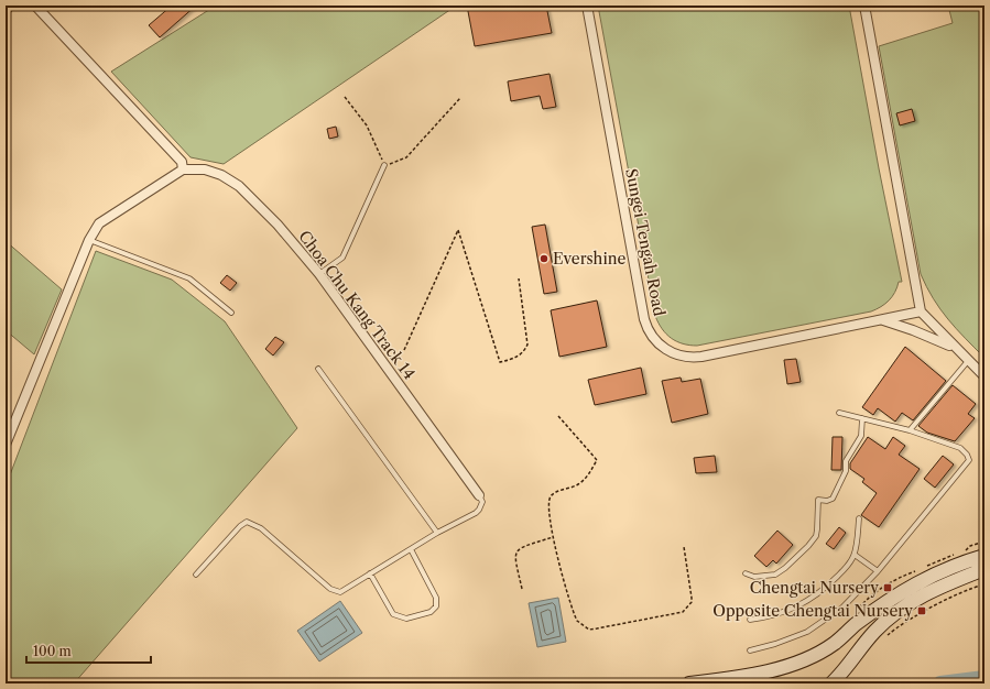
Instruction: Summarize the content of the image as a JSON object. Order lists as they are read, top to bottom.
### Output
{
  "streets": {
    "street": ["Sungei Tengah Road", "Choa Chu Kang Track 14"]
  },
  "places": {
    "other": ["Evershine"],
    "transit": ["Chengtai Nursery", "Opposite Chengtai Nursery"]
  },
  "scale_bar": "100 m"
}
